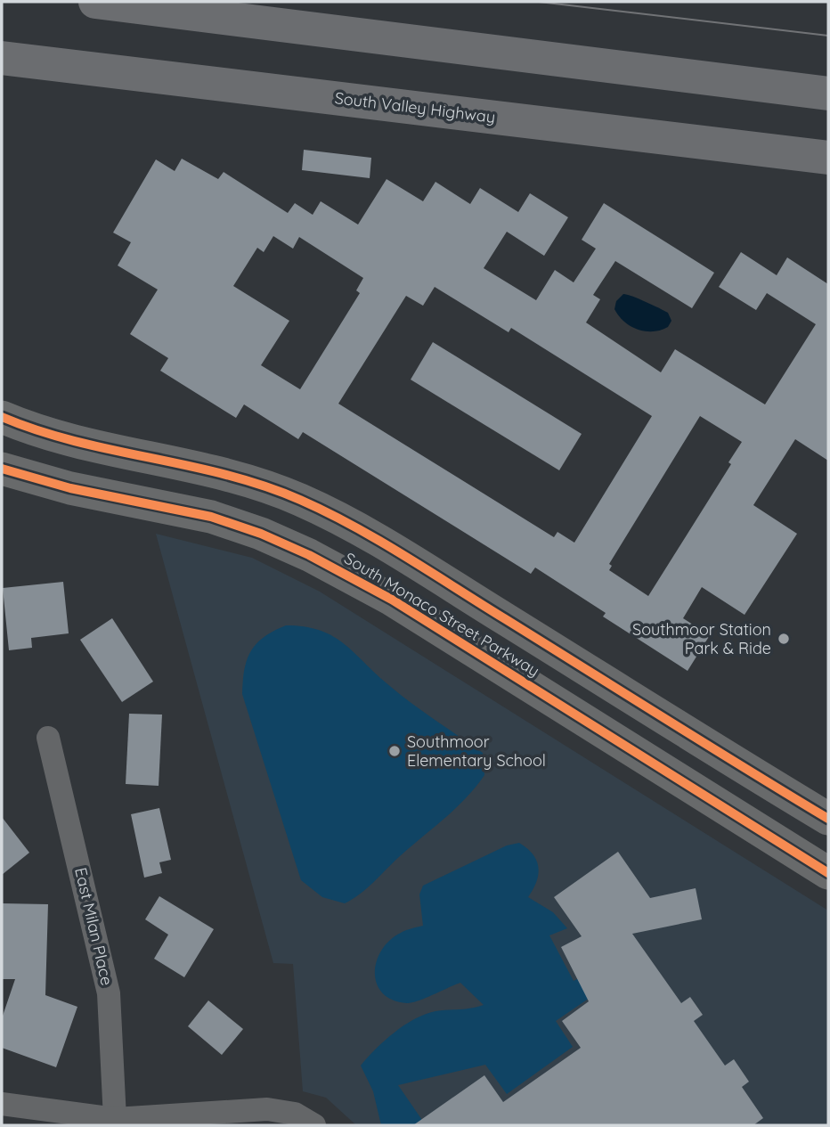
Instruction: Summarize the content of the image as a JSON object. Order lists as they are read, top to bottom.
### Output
{
  "streets": {
    "highway": ["South Valley Highway"],
    "main road": ["South Monaco Street Parkway"],
    "street": ["East Milan Place"]
  },
  "places": ["Southmoor Station Park & Ride", "Southmoor Elementary School"]
}
